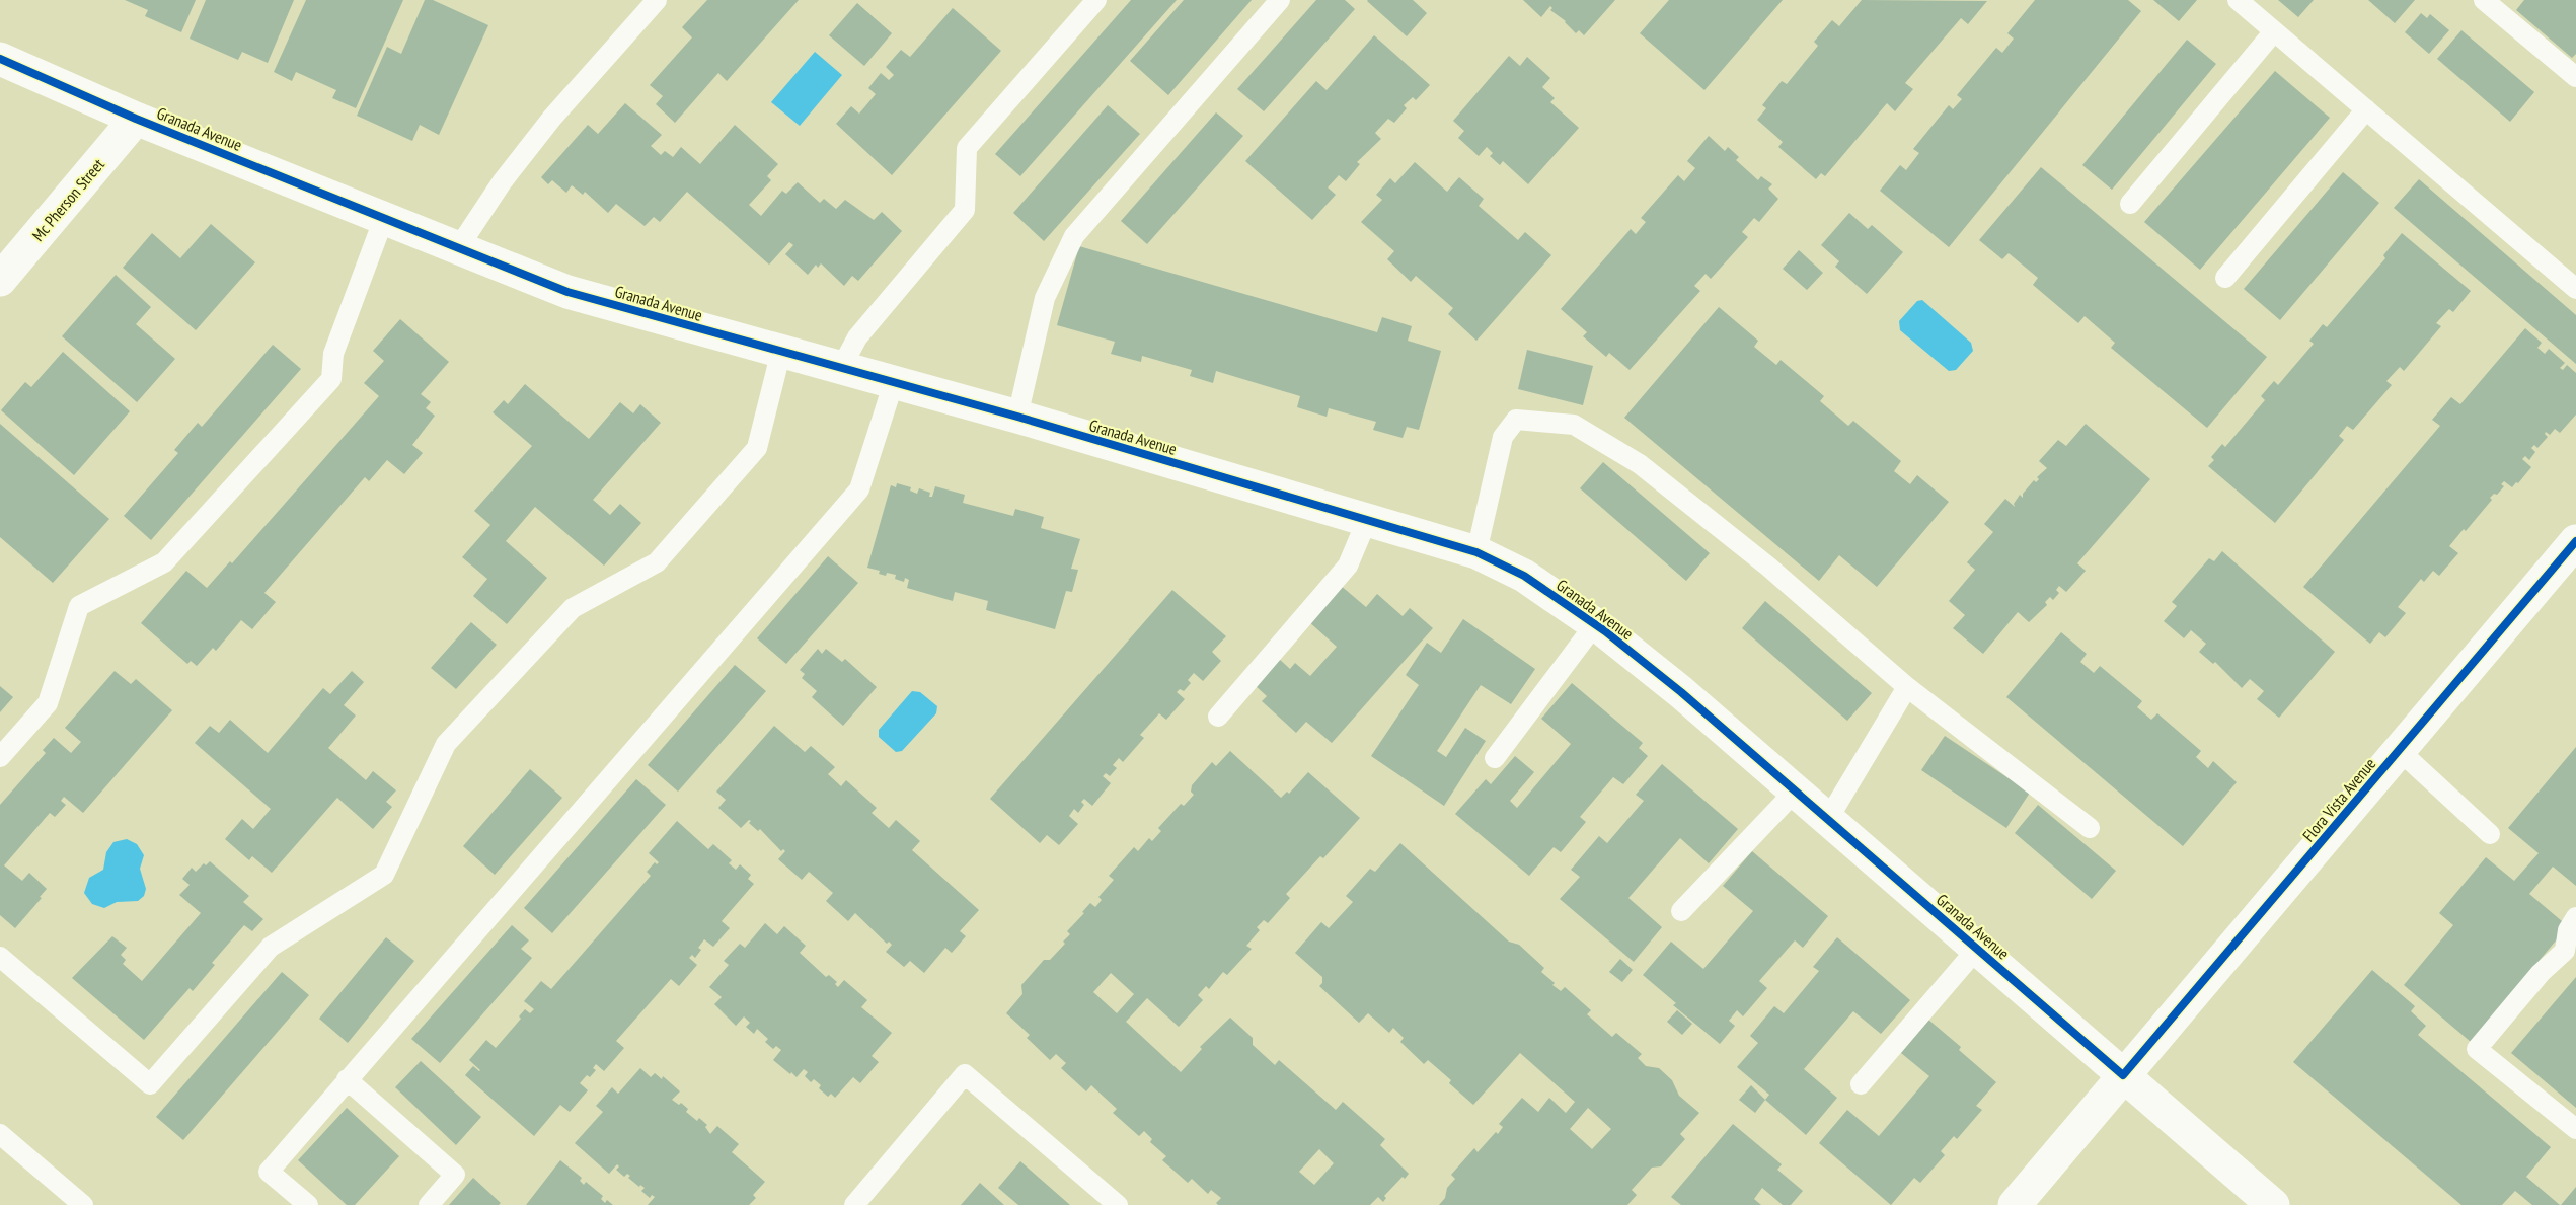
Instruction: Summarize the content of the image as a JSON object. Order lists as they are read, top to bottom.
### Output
{
  "streets": {
    "street": ["Granada Avenue", "Mc Pherson Street", "Flora Vista Avenue"]
  },
  "crossings": [
    ["Granada Avenue", "Mc Pherson Street"],
    ["Granada Avenue", "Flora Vista Avenue"]
  ]
}
